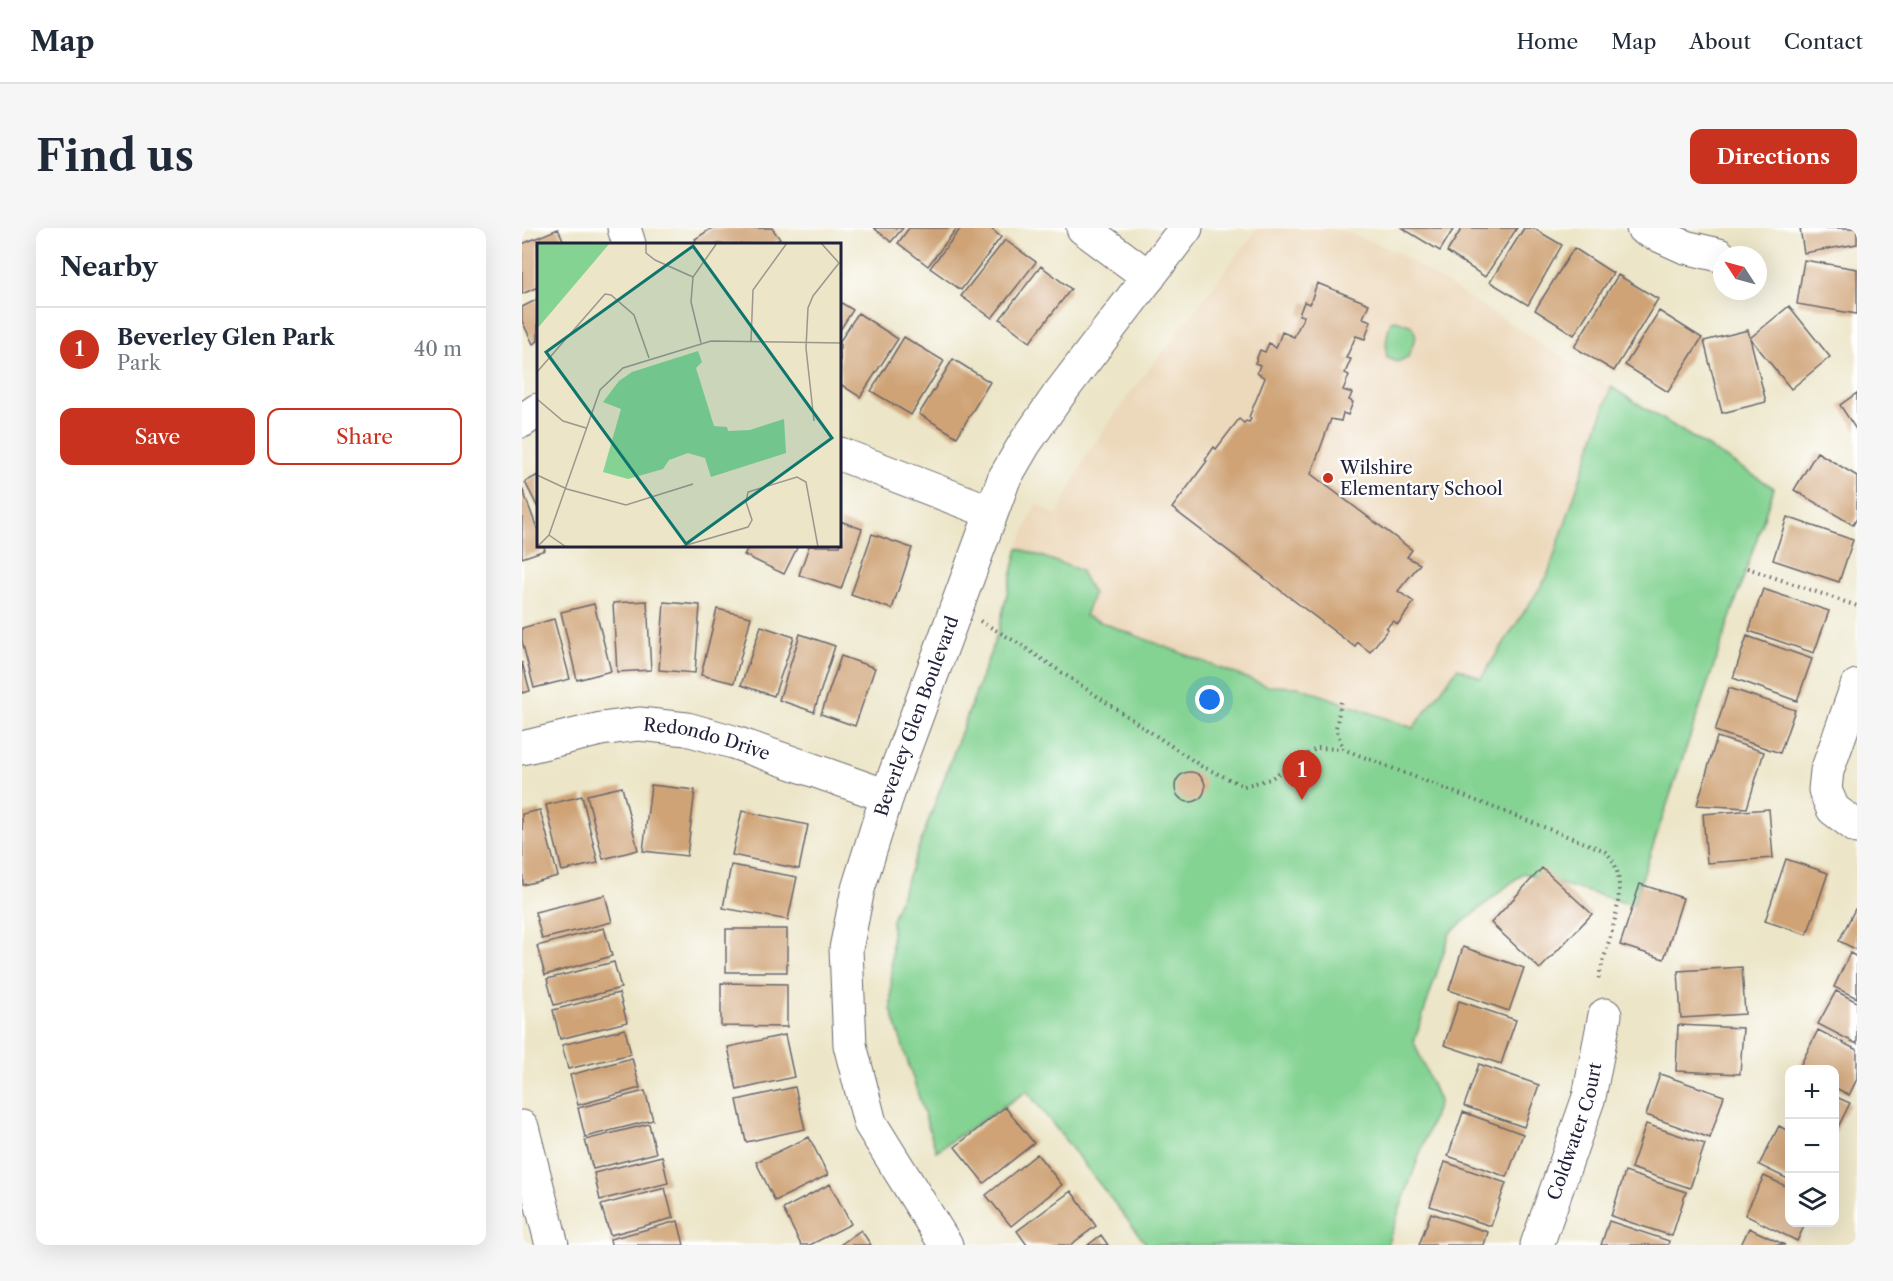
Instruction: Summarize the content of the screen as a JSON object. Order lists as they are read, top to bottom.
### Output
{
  "streets": {
    "street": ["Beverley Glen Boulevard", "Redondo Drive", "Coldwater Court"]
  },
  "crossings": [
    ["Beverley Glen Boulevard", "Redondo Drive"]
  ],
  "places": ["Wilshire Elementary School"],
  "north": "top left",
  "page": {
    "header": "Map",
    "nav": [
      "Home",
      "Map",
      "About",
      "Contact"
    ],
    "buttons": [
      "Directions",
      ["Save", "Share"]
    ],
    "title": "Find us",
    "heading": "Nearby",
    "list": [
      {
        "mark": "1",
        "name": "Beverley Glen Park",
        "note": "Park",
        "value": "40 m"
      }
    ],
    "pins": "1",
    "map_buttons": ["+", "−"]
  }
}
